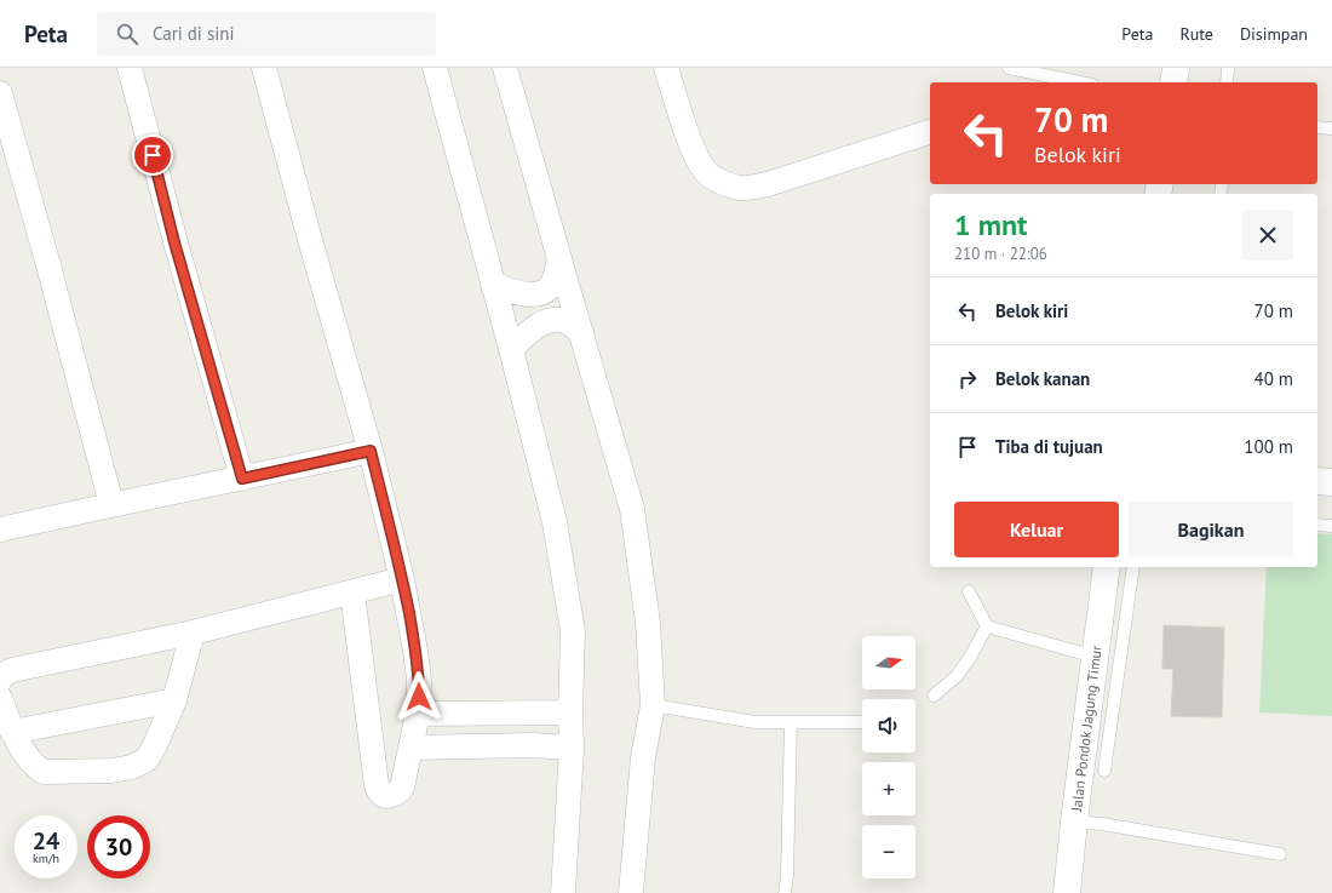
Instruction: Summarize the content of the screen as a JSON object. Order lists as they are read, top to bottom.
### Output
{
  "streets": {
    "street": ["Jalan Pondok Jagung Timur"]
  },
  "north": "right",
  "page": {
    "header": "Peta",
    "search": "Cari di sini",
    "nav": ["Peta", "Rute", "Disimpan"],
    "turn": ["70 m", "Belok kiri"],
    "heading": ["1 mnt", "210 m · 22:06"],
    "list": [
      {
        "name": "Belok kiri",
        "value": "70 m"
      },
      {
        "name": "Belok kanan",
        "value": "40 m"
      },
      {
        "name": "Tiba di tujuan",
        "value": "100 m"
      }
    ],
    "buttons": ["Keluar", "Bagikan"],
    "map_buttons": ["+", "−"],
    "speed": "24 km/h",
    "limit": "30"
  }
}
